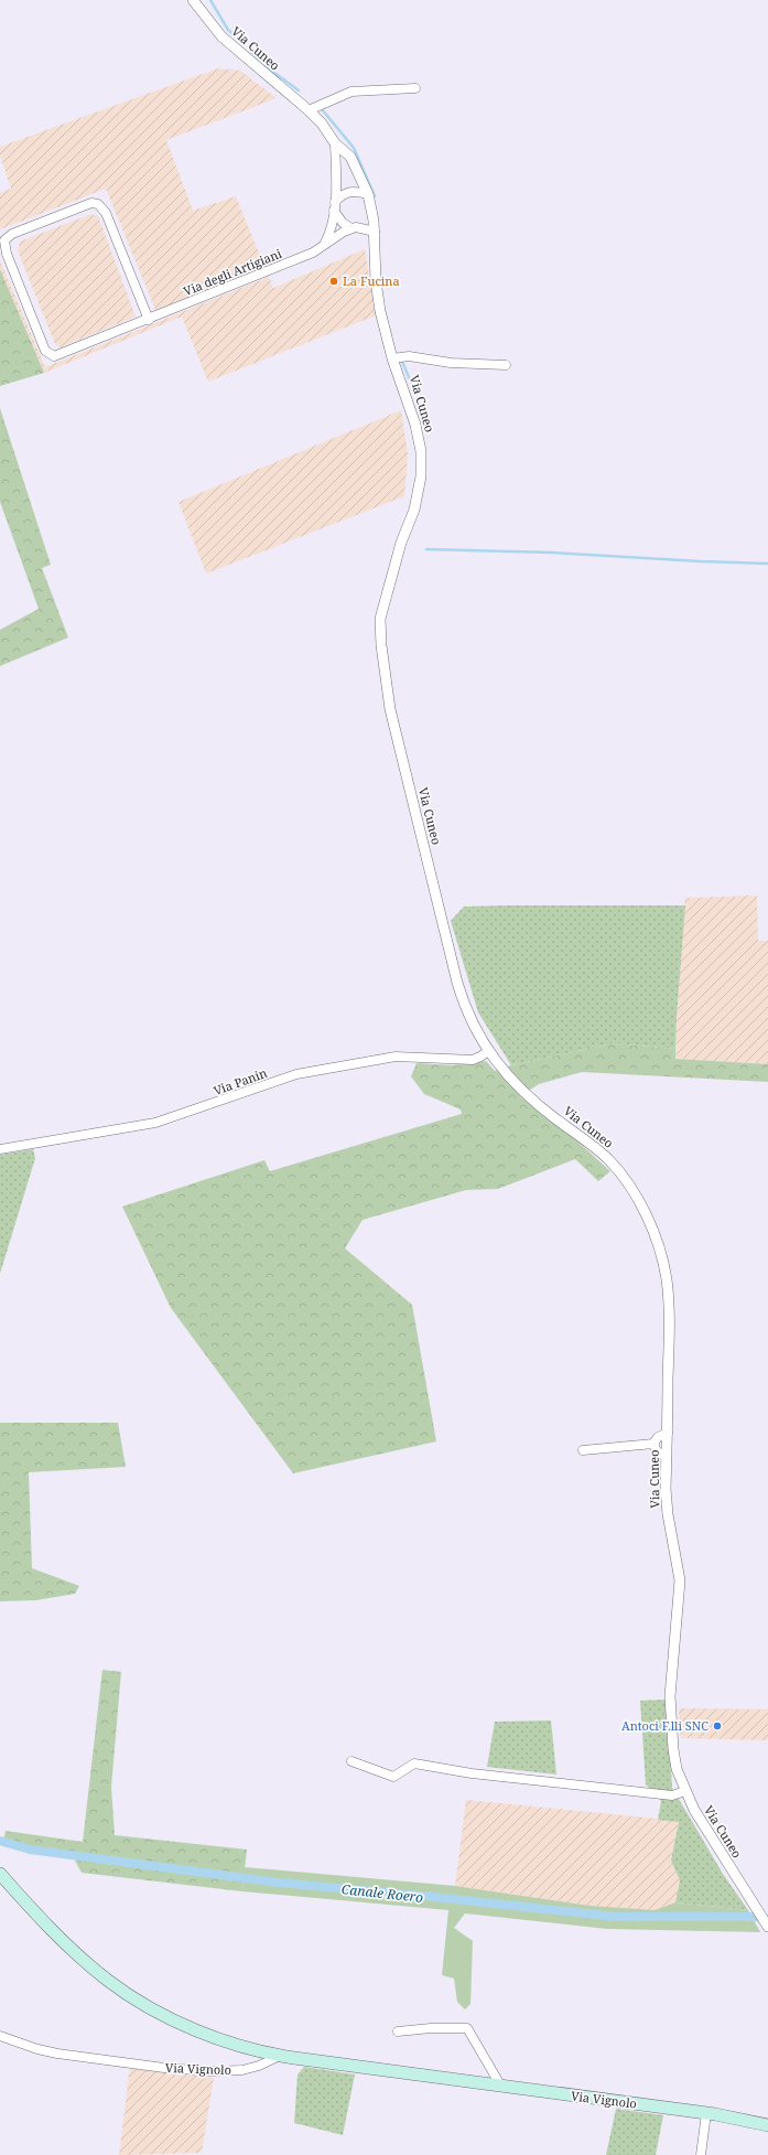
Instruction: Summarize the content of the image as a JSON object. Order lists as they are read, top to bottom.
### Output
{
  "streets": {
    "main road": ["Via Vignolo"],
    "street": ["Via Cuneo", "Via degli Artigiani", "Via Panin"]
  },
  "crossings": [
    ["Via Cuneo", "Via Panin"]
  ],
  "water": ["Canale Roero"],
  "places": ["La Fucina", "Antoci F.lli SNC"]
}
